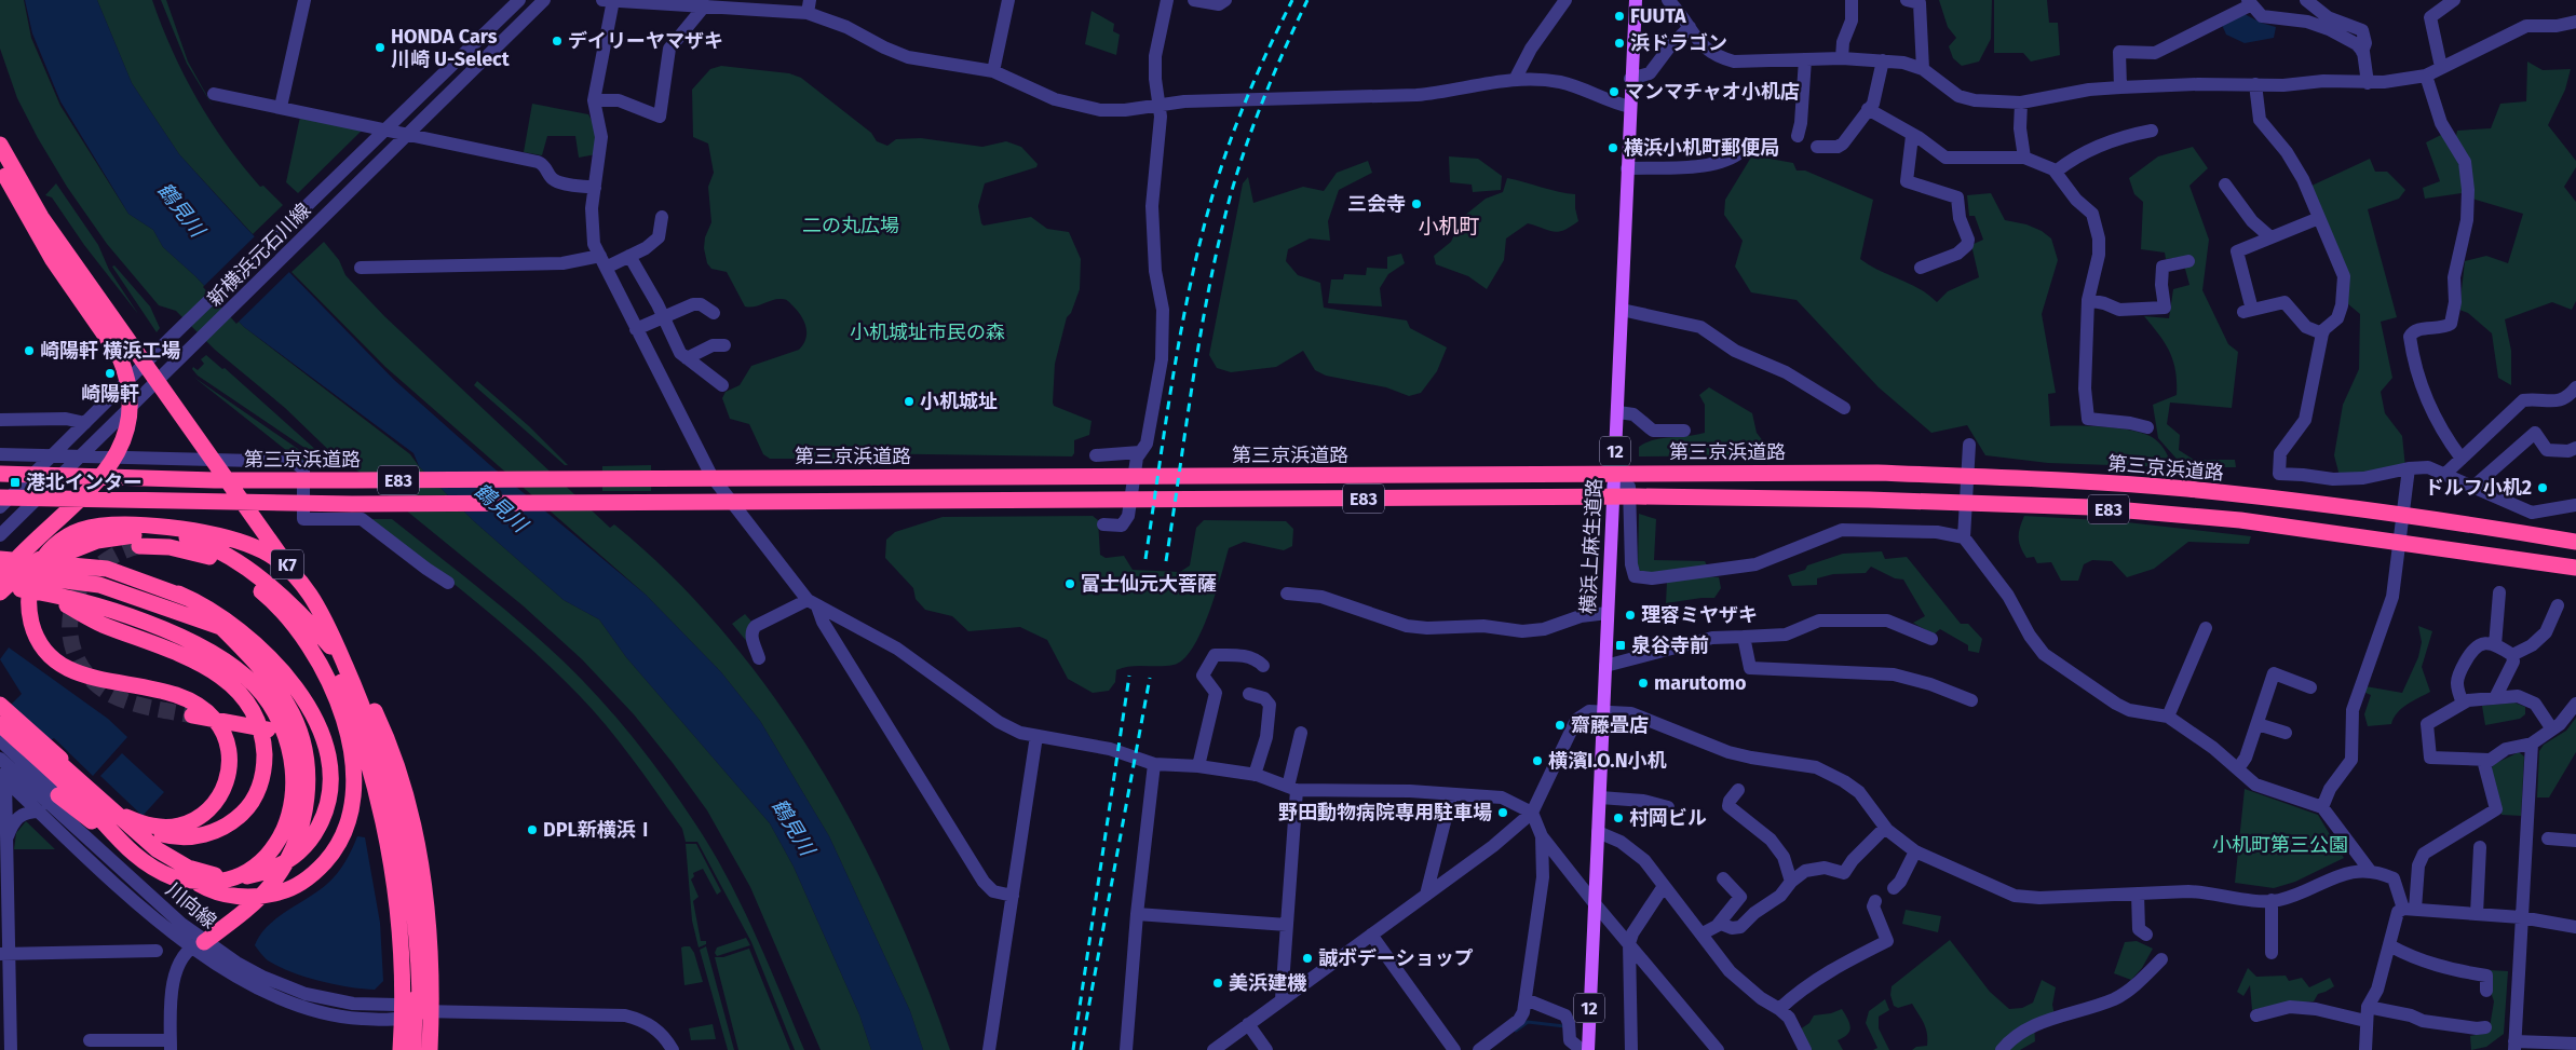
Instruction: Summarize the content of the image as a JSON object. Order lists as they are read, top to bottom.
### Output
{
  "streets": {
    "highway": ["第三京浜道路", "E83", "K7"],
    "main road": ["12", "横浜上麻生道路"],
    "street": ["新横浜元石川線", "川向線"]
  },
  "districts": ["小机町"],
  "water": ["鶴見川"],
  "parks": ["二の丸広場", "小机城址市民の森", "小机町第三公園"],
  "places": {
    "other": [
      "FUUTA",
      "デイリーヤマザキ",
      "浜ドラゴン",
      "HONDA Cars 川崎 U-Select",
      "マンマチャオ小机店",
      "横浜小机町郵便局",
      "三会寺",
      "崎陽軒 横浜工場",
      "崎陽軒",
      "小机城址",
      "ドルフ小机2",
      "富士仙元大菩薩",
      "理容ミヤザキ",
      "marutomo",
      "齋藤畳店",
      "横濱I.O.N小机",
      "野田動物病院専用駐車場",
      "村岡ビル",
      "DPL新横浜Ⅰ",
      "誠ボデーショップ",
      "美浜建機"
    ],
    "transit": ["港北インター", "泉谷寺前"]
  }
}
